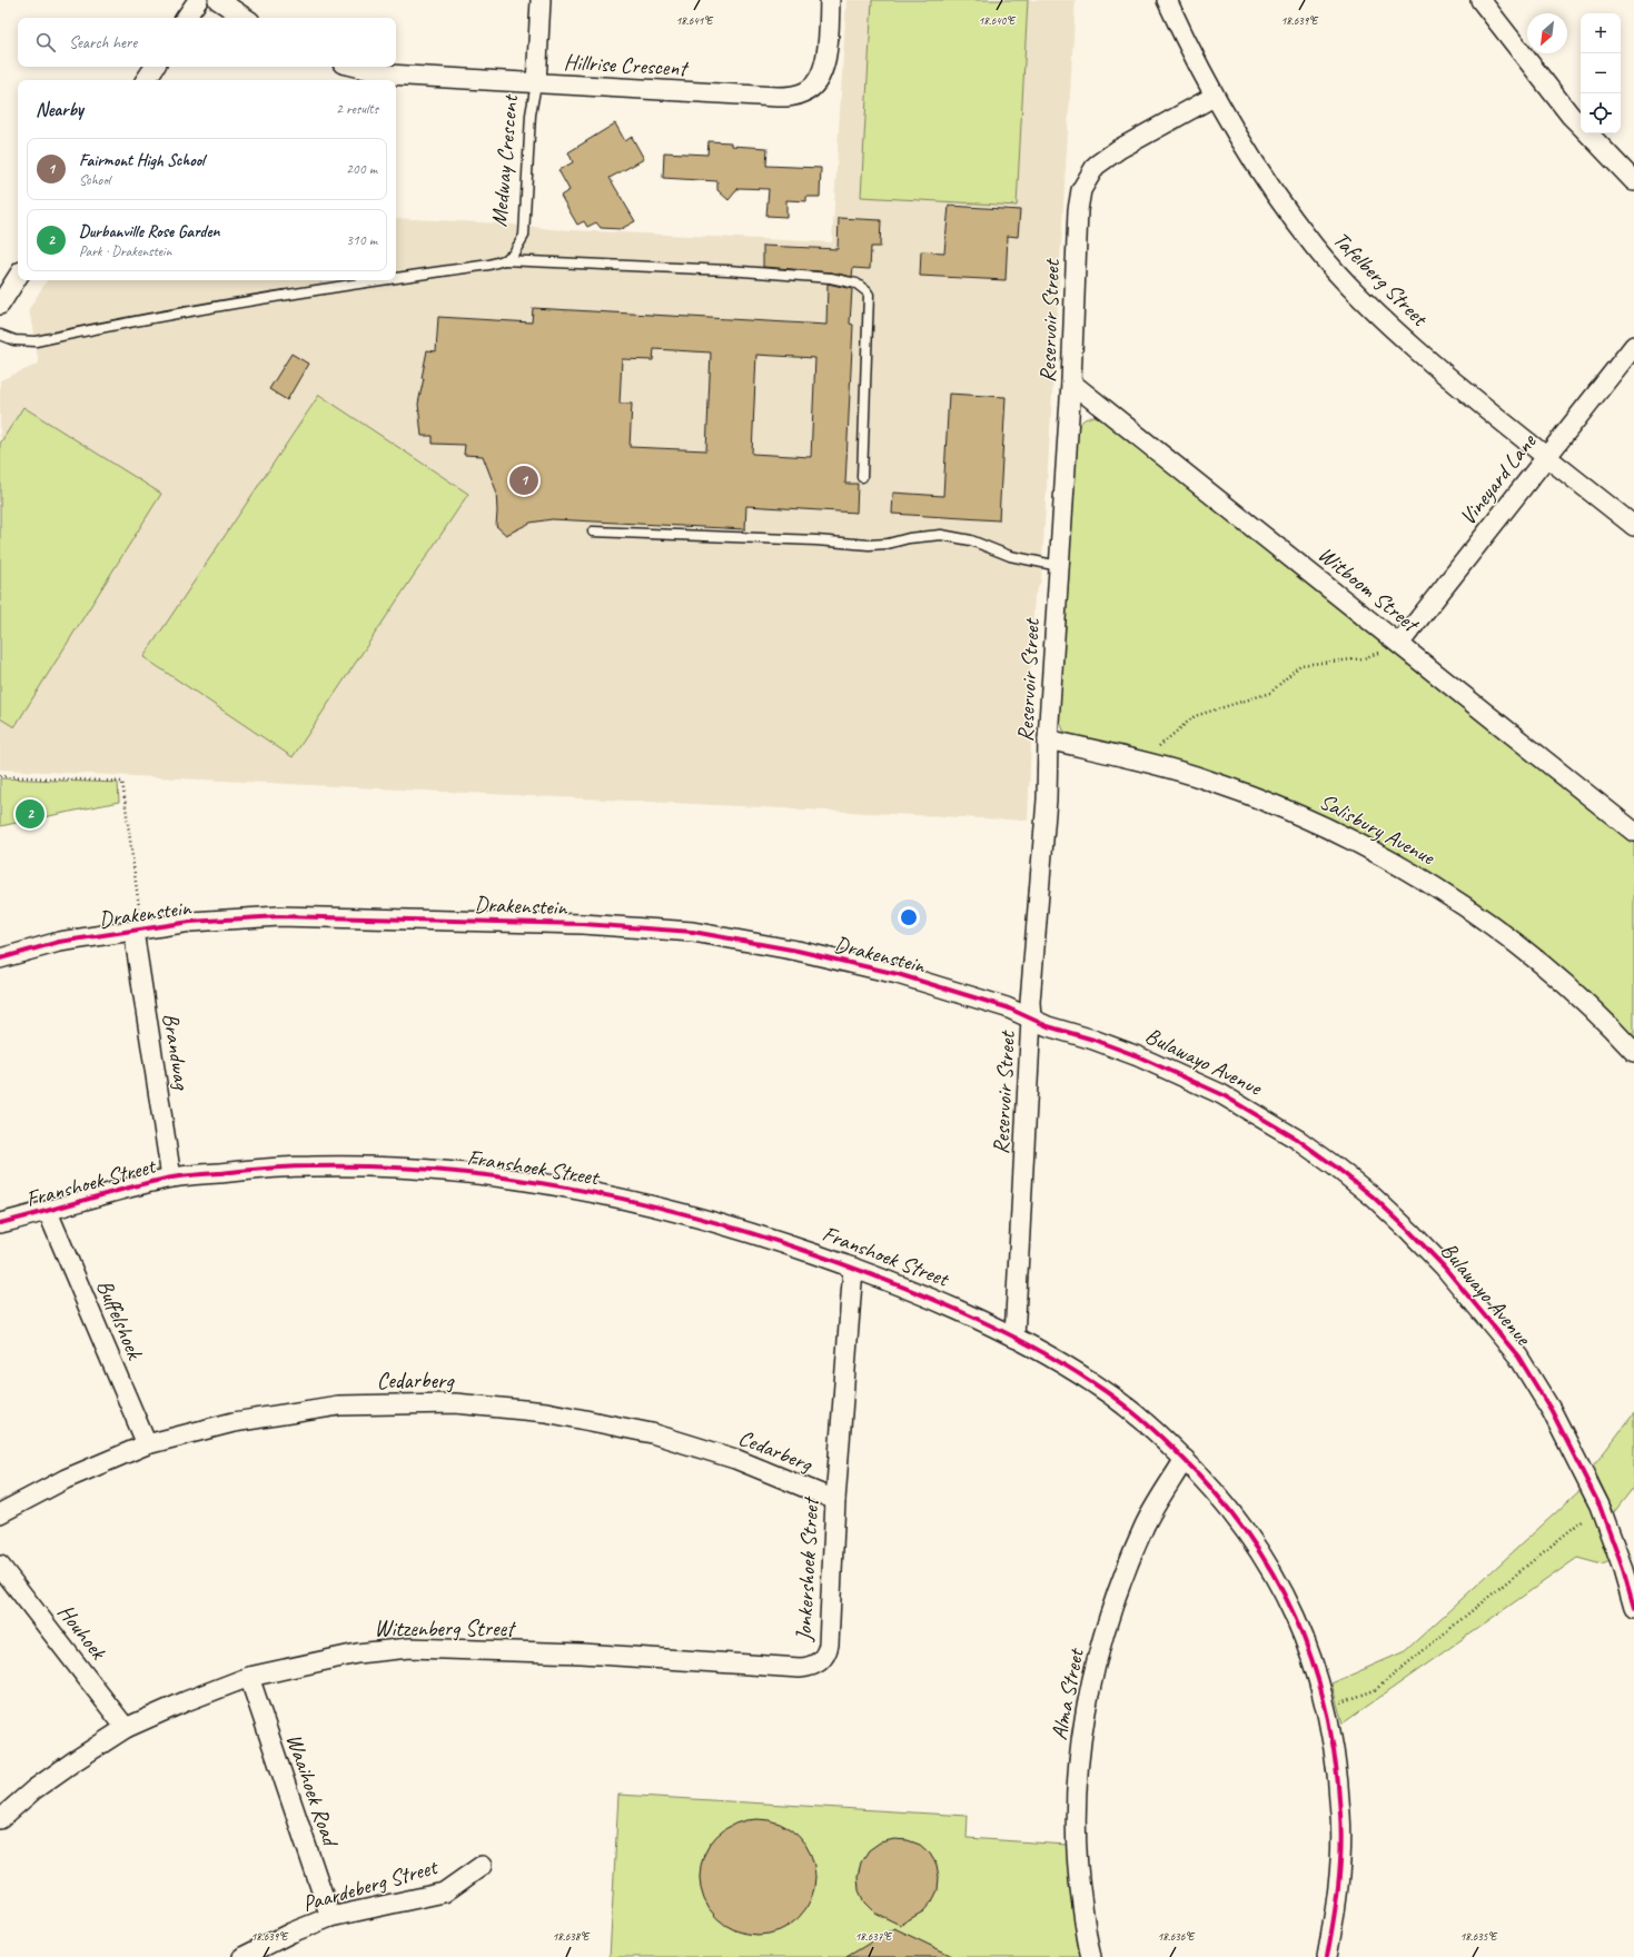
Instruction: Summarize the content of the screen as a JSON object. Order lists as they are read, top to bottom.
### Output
{
  "streets": {
    "street": [
      "Hillrise Crescent",
      "Medway Crescent",
      "Tafelberg Street",
      "Reservoir Street",
      "Vineyard Lane",
      "Witboom Street",
      "Salisbury Avenue",
      "Drakenstein",
      "Brandwag",
      "Bulawayo Avenue",
      "Franshoek Street",
      "Buffelshoek",
      "Cedarberg",
      "Jonkershoek Street",
      "Witzenberg Street",
      "Houhoek",
      "Alma Street",
      "Waaihoek Road",
      "Paardeberg Street"
    ]
  },
  "crossings": [
    ["Hillrise Crescent", "Medway Crescent"],
    ["Tafelberg Street", "Reservoir Street"],
    ["Tafelberg Street", "Vineyard Lane"],
    ["Reservoir Street", "Witboom Street"],
    ["Reservoir Street", "Salisbury Avenue"],
    ["Reservoir Street", "Drakenstein"],
    ["Reservoir Street", "Bulawayo Avenue"],
    ["Reservoir Street", "Franshoek Street"],
    ["Vineyard Lane", "Witboom Street"],
    ["Drakenstein", "Brandwag"],
    ["Drakenstein", "Bulawayo Avenue"],
    ["Brandwag", "Franshoek Street"],
    ["Franshoek Street", "Buffelshoek"],
    ["Franshoek Street", "Jonkershoek Street"],
    ["Franshoek Street", "Alma Street"],
    ["Buffelshoek", "Cedarberg"],
    ["Cedarberg", "Jonkershoek Street"],
    ["Jonkershoek Street", "Witzenberg Street"],
    ["Witzenberg Street", "Houhoek"],
    ["Witzenberg Street", "Waaihoek Road"],
    ["Waaihoek Road", "Paardeberg Street"]
  ],
  "north": "bottom left",
  "page": {
    "map_buttons": ["+", "−"],
    "search": "Search here",
    "heading": ["Nearby", "2 results"],
    "list": [
      {
        "mark": "1",
        "name": "Fairmont High School",
        "note": "School",
        "value": "200 m"
      },
      {
        "mark": "2",
        "name": "Durbanville Rose Garden",
        "note": "Park · Drakenstein",
        "value": "310 m"
      }
    ],
    "pins": ["1", "2"]
  },
  "coordinates": [
    "18.641°E",
    "18.640°E",
    "18.639°E",
    "18.638°E",
    "18.637°E",
    "18.636°E",
    "18.635°E"
  ]
}
